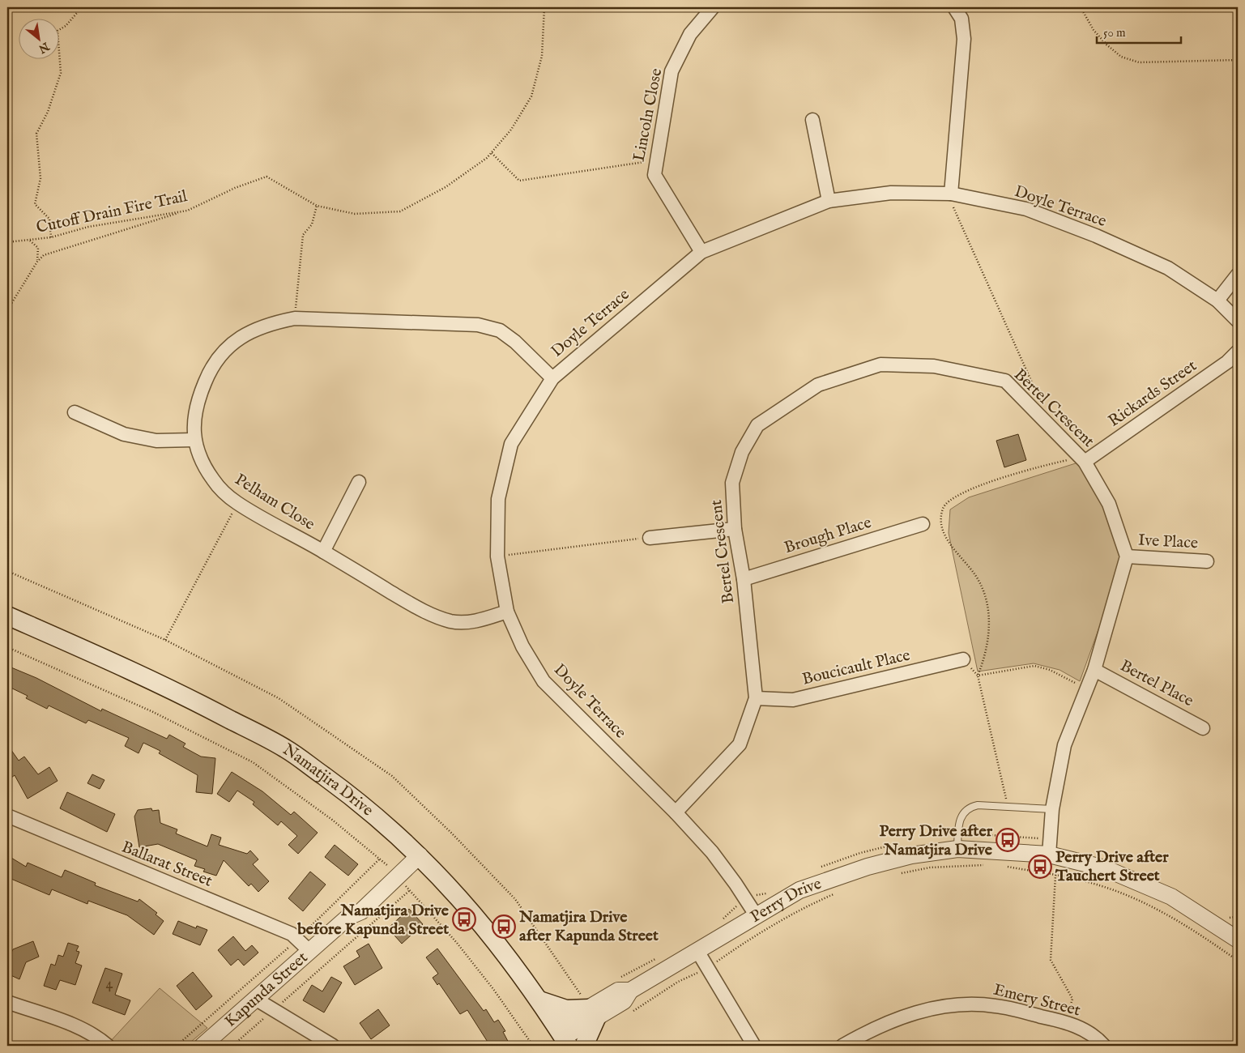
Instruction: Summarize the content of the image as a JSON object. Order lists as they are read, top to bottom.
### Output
{
  "streets": {
    "main road": ["Namatjira Drive"],
    "street": [
      "Lincoln Close",
      "Doyle Terrace",
      "Rickards Street",
      "Bertel Crescent",
      "Pelham Close",
      "Brough Place",
      "Ive Place",
      "Boucicault Place",
      "Bertel Place",
      "Ballarat Street",
      "Perry Drive",
      "Kapunda Street",
      "Emery Street"
    ],
    "path": ["Cutoff Drain Fire Trail"]
  },
  "crossings": [
    ["Lincoln Close", "Doyle Terrace"],
    ["Doyle Terrace", "Bertel Crescent"],
    ["Doyle Terrace", "Pelham Close"],
    ["Doyle Terrace", "Perry Drive"],
    ["Rickards Street", "Bertel Crescent"],
    ["Bertel Crescent", "Brough Place"],
    ["Bertel Crescent", "Ive Place"],
    ["Bertel Crescent", "Boucicault Place"],
    ["Namatjira Drive", "Perry Drive"],
    ["Namatjira Drive", "Kapunda Street"],
    ["Ballarat Street", "Kapunda Street"]
  ],
  "places": {
    "bus stop": [
      "Perry Drive after Namatjira Drive",
      "Perry Drive after Tauchert Street",
      "Namatjira Drive before Kapunda Street",
      "Namatjira Drive after Kapunda Street"
    ]
  },
  "house_numbers": ["4"],
  "scale_bar": "50 m",
  "north": "bottom right"
}
